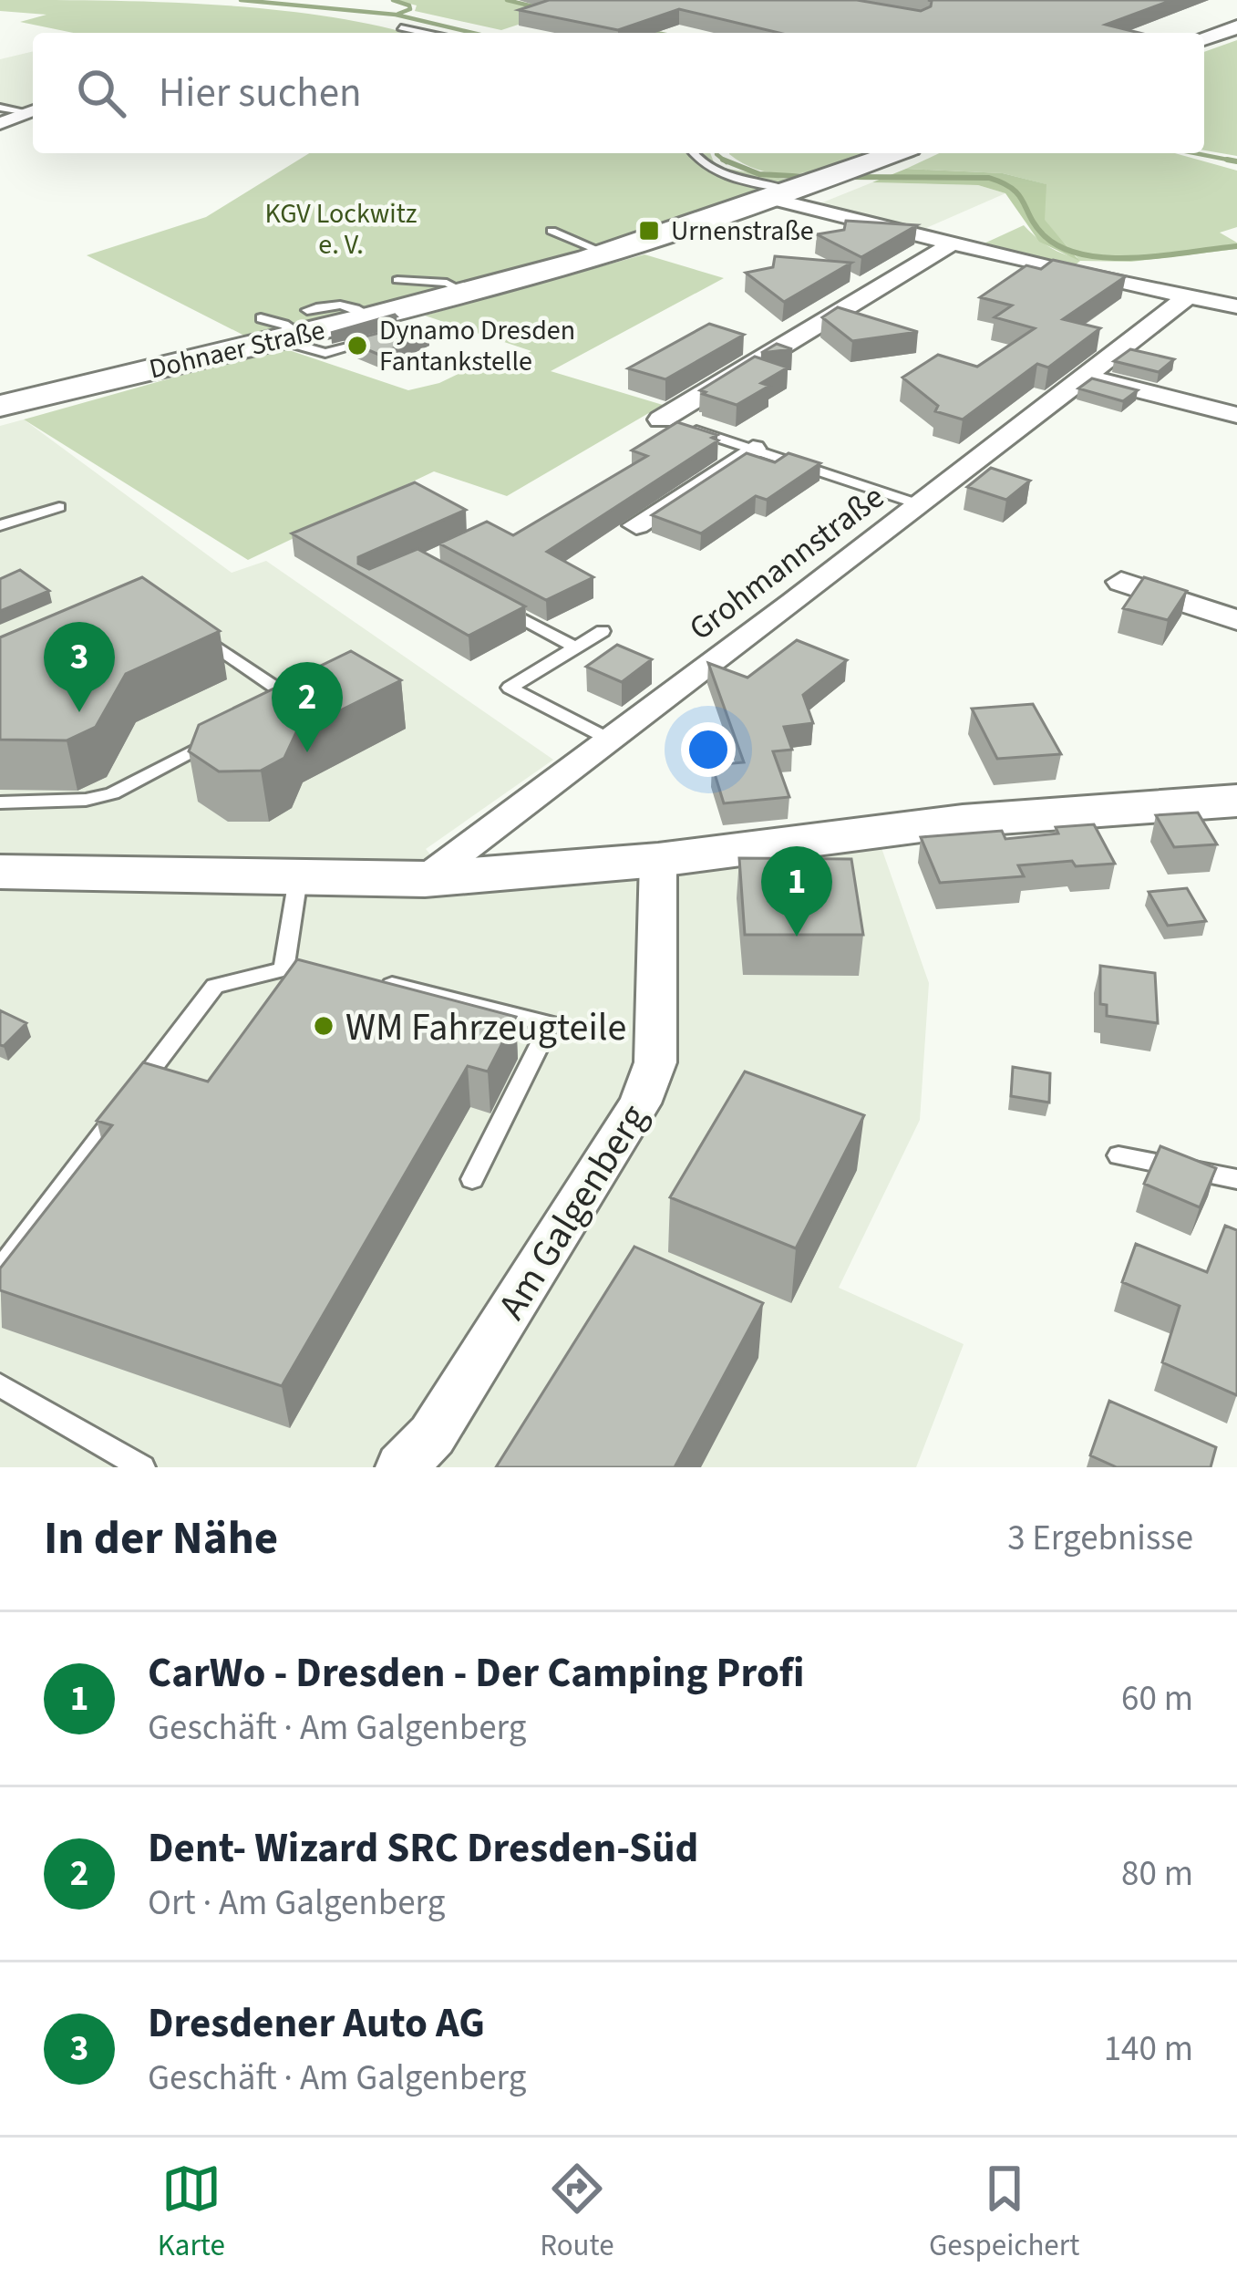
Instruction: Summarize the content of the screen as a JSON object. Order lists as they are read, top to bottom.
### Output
{
  "streets": {
    "main road": ["Dohnaer Straße"],
    "street": ["Grohmannstraße", "Am Galgenberg"]
  },
  "parks": ["KGV Lockwitz e. V."],
  "places": {
    "transit": ["Urnenstraße"],
    "other": ["Dynamo Dresden Fantankstelle", "WM Fahrzeugteile"]
  },
  "page": {
    "search": "Hier suchen",
    "pins": ["3", "2", "1"],
    "heading": ["In der Nähe", "3 Ergebnisse"],
    "list": [
      {
        "mark": "1",
        "name": "CarWo - Dresden - Der Camping Profi",
        "note": "Geschäft · Am Galgenberg",
        "value": "60 m"
      },
      {
        "mark": "2",
        "name": "Dent- Wizard SRC Dresden-Süd",
        "note": "Ort · Am Galgenberg",
        "value": "80 m"
      },
      {
        "mark": "3",
        "name": "Dresdener Auto AG",
        "note": "Geschäft · Am Galgenberg",
        "value": "140 m"
      }
    ],
    "nav": ["Karte", "Route", "Gespeichert"]
  }
}
